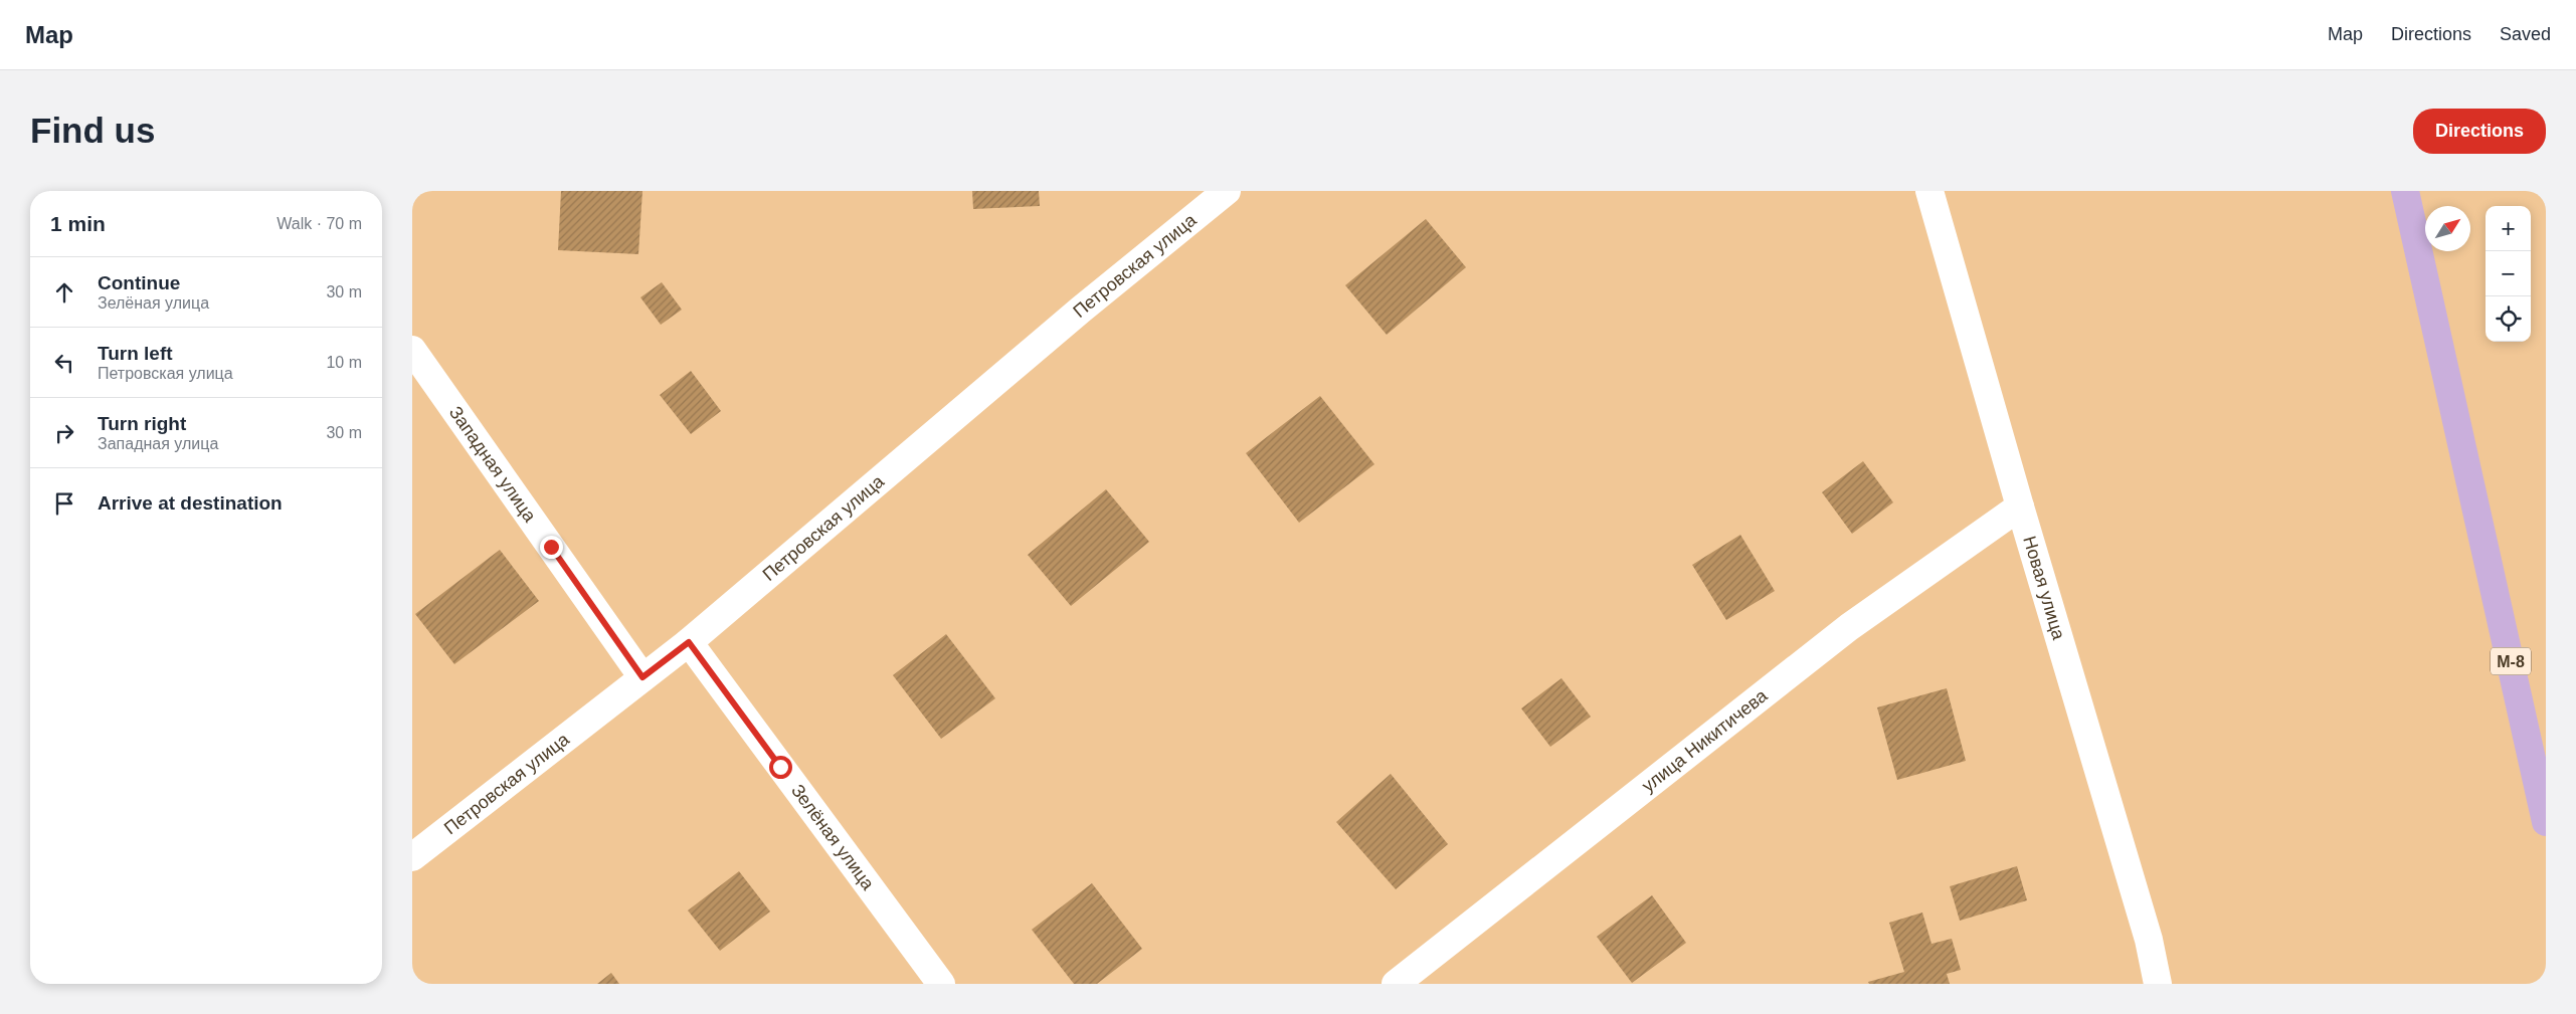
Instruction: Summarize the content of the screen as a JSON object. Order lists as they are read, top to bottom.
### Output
{
  "streets": {
    "main road": ["М-8"],
    "street": [
      "Петровская улица",
      "Западная улица",
      "Новая улица",
      "улица Никитичева",
      "Зелёная улица"
    ]
  },
  "crossings": [
    ["Петровская улица", "Западная улица"],
    ["Петровская улица", "Зелёная улица"],
    ["Новая улица", "улица Никитичева"]
  ],
  "north": "top right",
  "page": {
    "header": "Map",
    "nav": ["Map", "Directions", "Saved"],
    "buttons": "Directions",
    "title": "Find us",
    "heading": ["1 min", "Walk · 70 m"],
    "map_buttons": ["+", "−"],
    "list": [
      ["Continue", "Зелёная улица", "30 m"],
      ["Turn left", "Петровская улица", "10 m"],
      ["Turn right", "Западная улица", "30 m"],
      "Arrive at destination"
    ]
  }
}
